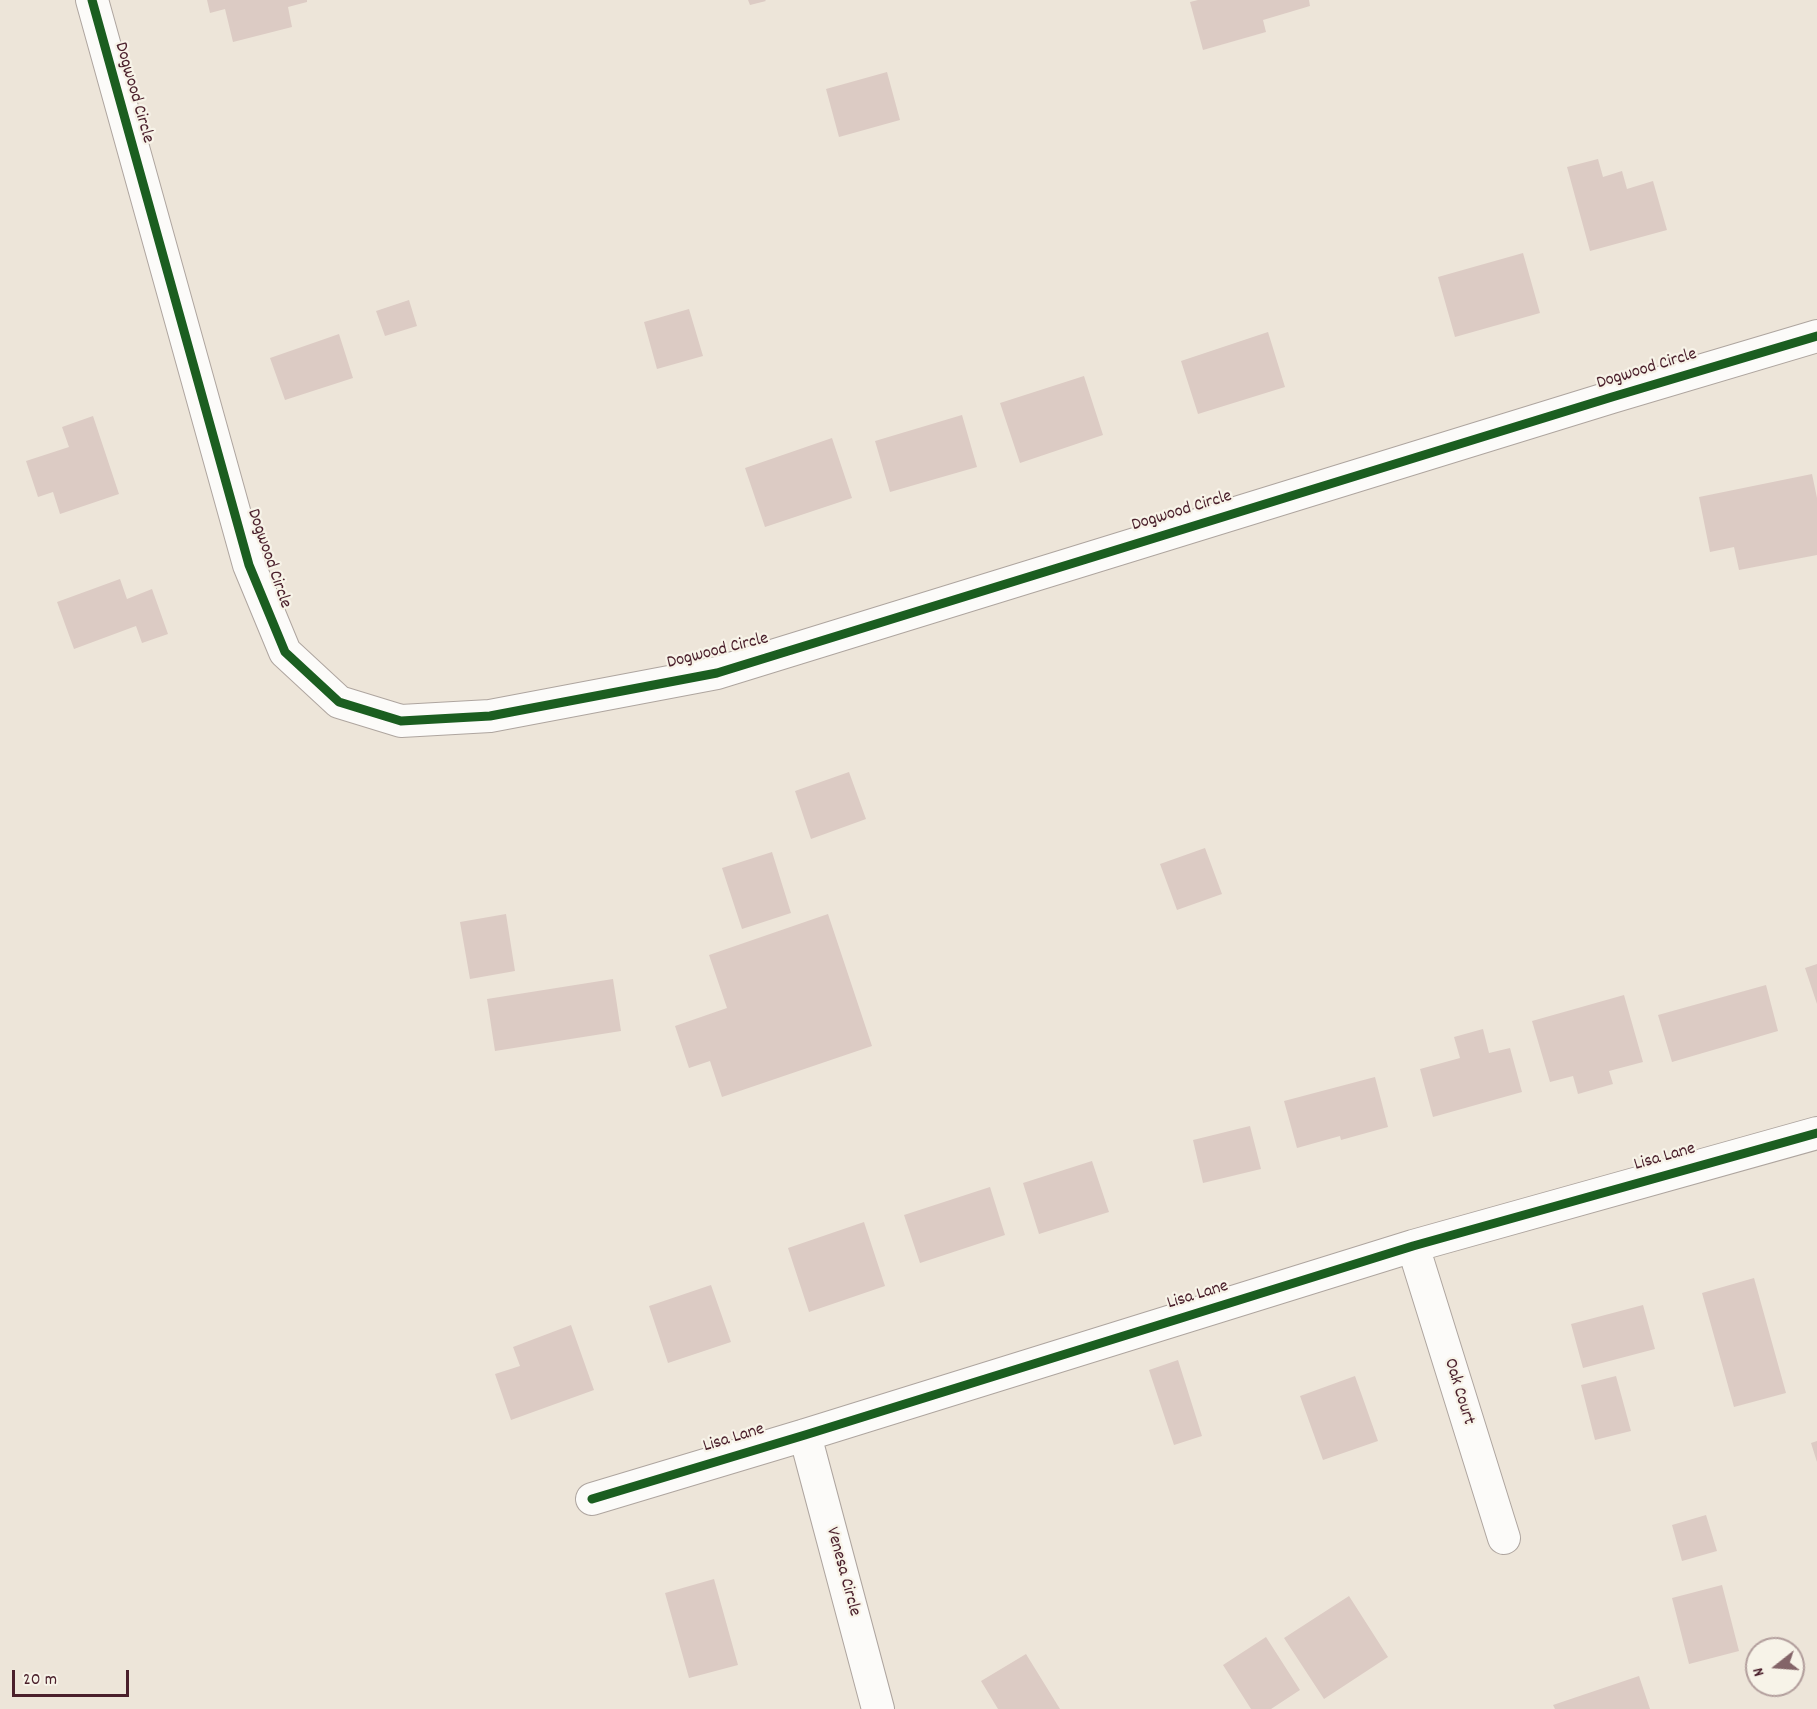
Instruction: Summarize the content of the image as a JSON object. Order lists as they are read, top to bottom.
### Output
{
  "streets": {
    "street": [
      "Dogwood Circle",
      "Lisa Lane",
      "Oak Court",
      "Venesa Circle"
    ]
  },
  "crossings": [
    ["Lisa Lane", "Oak Court"],
    ["Lisa Lane", "Venesa Circle"]
  ],
  "scale_bar": "20 m",
  "north": "left"
}
